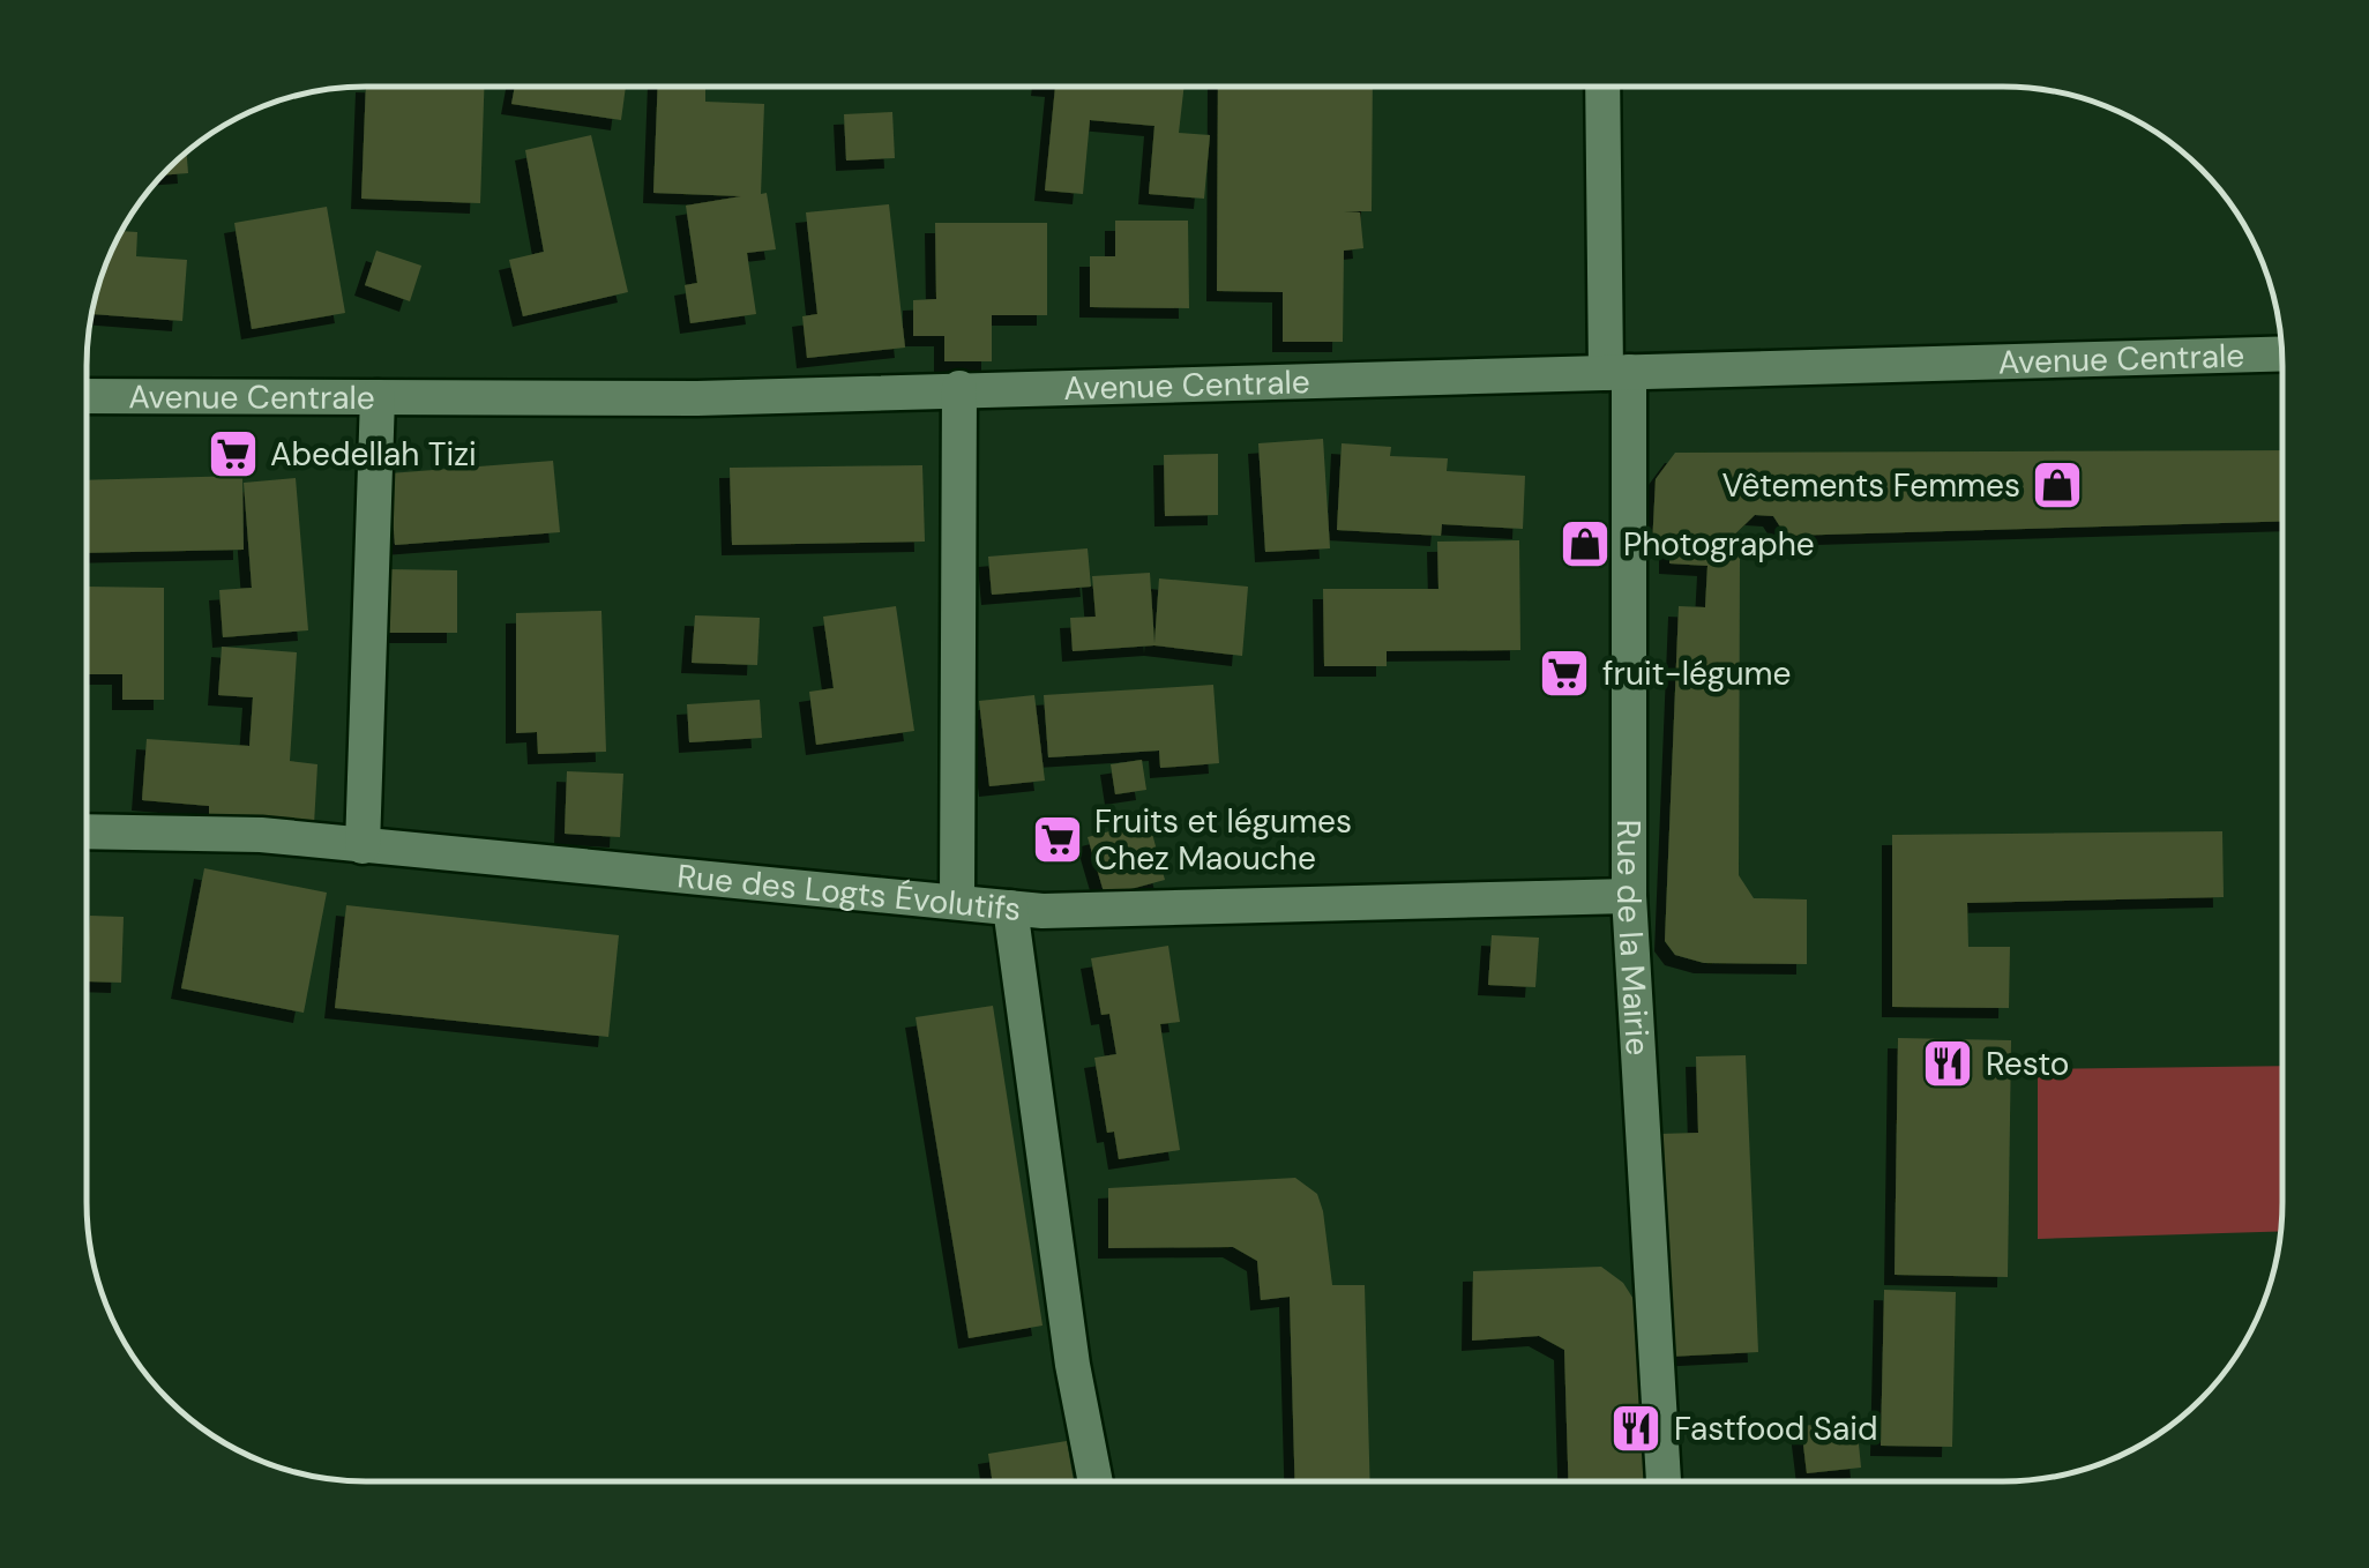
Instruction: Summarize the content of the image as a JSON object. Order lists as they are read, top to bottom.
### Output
{
  "streets": {
    "street": ["Avenue Centrale", "Rue des Logts Évolutifs", "Rue de la Mairie"]
  },
  "crossings": [
    ["Avenue Centrale", "Rue de la Mairie"],
    ["Rue des Logts Évolutifs", "Rue de la Mairie"]
  ],
  "places": {
    "supermarket": ["Abedellah Tizi", "fruit-légume", "Fruits et légumes Chez Maouche"],
    "shop": ["Vêtements Femmes", "Photographe"],
    "restaurant": ["Resto", "Fastfood Said"]
  }
}
